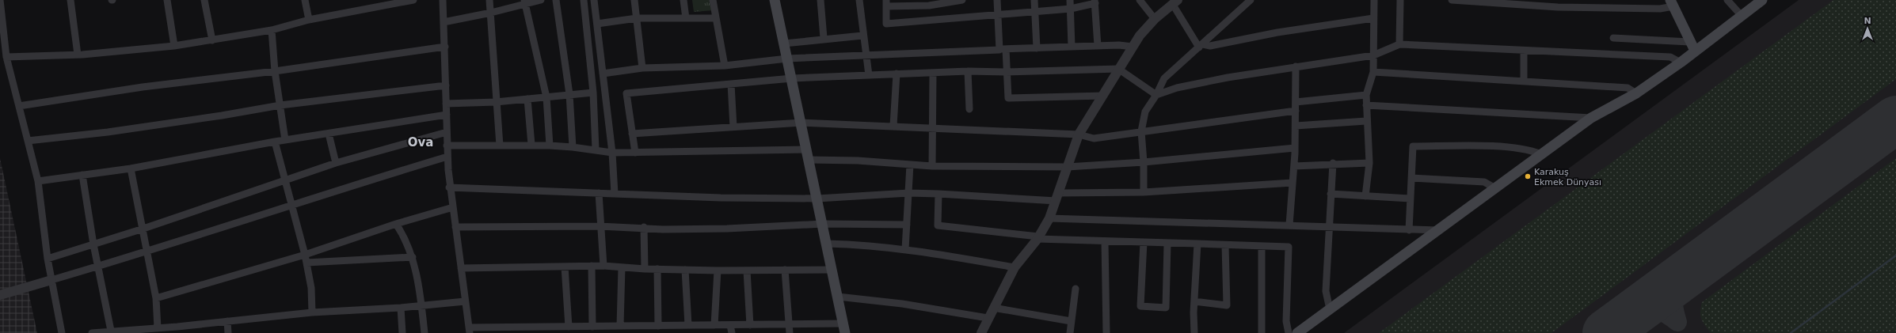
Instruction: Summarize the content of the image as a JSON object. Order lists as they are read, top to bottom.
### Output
{
  "districts": ["Ova"],
  "places": ["Karakuş Ekmek Dünyası"],
  "north": "top"
}
